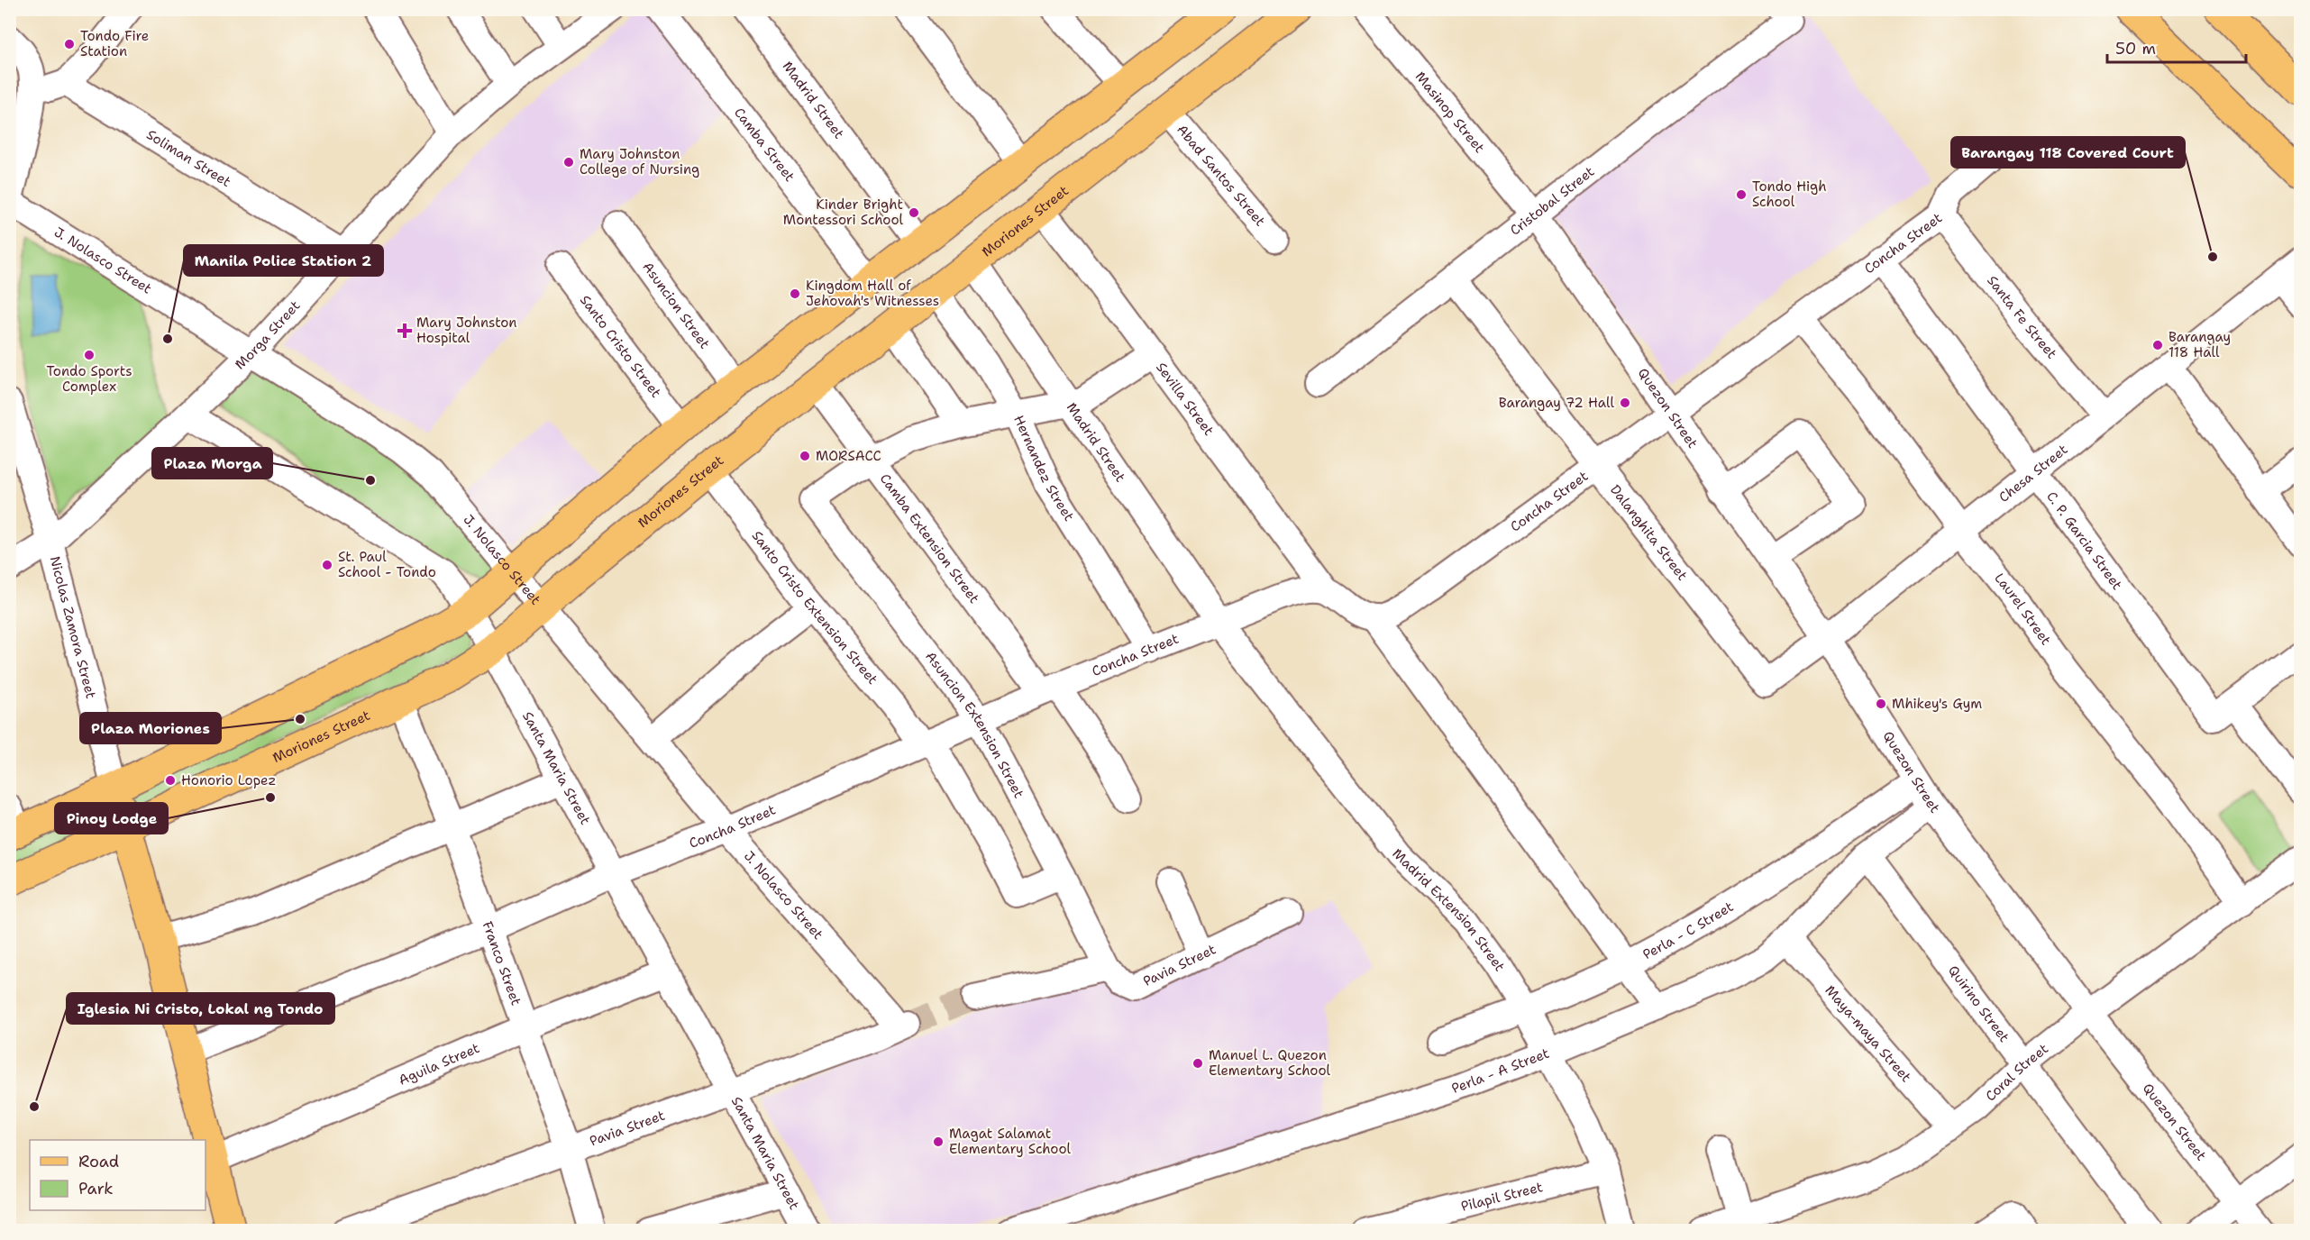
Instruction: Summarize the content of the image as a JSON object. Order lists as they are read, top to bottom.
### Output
{
  "streets": {
    "main road": ["Moriones Street", "Nicolas Zamora Street"],
    "street": [
      "Madrid Street",
      "Masinop Street",
      "Camba Street",
      "Soliman Street",
      "Abad Santos Street",
      "Cristobal Street",
      "Concha Street",
      "J. Nolasco Street",
      "Asuncion Street",
      "Santa Fe Street",
      "Morga Street",
      "Santo Cristo Street",
      "Sevilla Street",
      "Quezon Street",
      "Hernandez Street",
      "Chesa Street",
      "Dalanghita Street",
      "Camba Extension Street",
      "C. P. Garcia Street",
      "Santo Cristo Extension Street",
      "Laurel Street",
      "Asuncion Extension Street",
      "Santa Maria Street",
      "Madrid Extension Street",
      "Perla - C Street",
      "Franco Street",
      "Pavia Street",
      "Quirino Street",
      "Maya-maya Street",
      "Aguila Street",
      "Perla - A Street",
      "Coral Street",
      "Pilapil Street"
    ]
  },
  "crossings": [
    ["Madrid Street", "Moriones Street"],
    ["Madrid Street", "Concha Street"],
    ["Madrid Street", "Madrid Extension Street"],
    ["Masinop Street", "Cristobal Street"],
    ["Masinop Street", "Quezon Street"],
    ["Soliman Street", "Morga Street"],
    ["Abad Santos Street", "Moriones Street"],
    ["Cristobal Street", "Quezon Street"],
    ["Cristobal Street", "Dalanghita Street"],
    ["Moriones Street", "J. Nolasco Street"],
    ["Moriones Street", "Sevilla Street"],
    ["Moriones Street", "Hernandez Street"],
    ["Moriones Street", "Camba Extension Street"],
    ["Moriones Street", "Santo Cristo Extension Street"],
    ["Moriones Street", "Nicolas Zamora Street"],
    ["Moriones Street", "Santa Maria Street"],
    ["Moriones Street", "Franco Street"],
    ["Concha Street", "J. Nolasco Street"],
    ["Concha Street", "Santa Fe Street"],
    ["Concha Street", "Sevilla Street"],
    ["Concha Street", "Quezon Street"],
    ["Concha Street", "Hernandez Street"],
    ["Concha Street", "Dalanghita Street"],
    ["Concha Street", "Camba Extension Street"],
    ["Concha Street", "C. P. Garcia Street"],
    ["Concha Street", "Santo Cristo Extension Street"],
    ["Concha Street", "Laurel Street"],
    ["Concha Street", "Nicolas Zamora Street"],
    ["Concha Street", "Asuncion Extension Street"],
    ["Concha Street", "Santa Maria Street"],
    ["Concha Street", "Madrid Extension Street"],
    ["Concha Street", "Franco Street"],
    ["J. Nolasco Street", "Morga Street"],
    ["J. Nolasco Street", "Pavia Street"],
    ["Santa Fe Street", "Chesa Street"],
    ["Morga Street", "Nicolas Zamora Street"],
    ["Morga Street", "Santa Maria Street"],
    ["Quezon Street", "Chesa Street"],
    ["Quezon Street", "Perla - C Street"],
    ["Quezon Street", "Perla - A Street"],
    ["Quezon Street", "Coral Street"],
    ["Chesa Street", "Dalanghita Street"],
    ["Chesa Street", "C. P. Garcia Street"],
    ["Chesa Street", "Laurel Street"],
    ["Camba Extension Street", "Asuncion Extension Street"],
    ["Santo Cristo Extension Street", "Asuncion Extension Street"],
    ["Laurel Street", "Coral Street"],
    ["Nicolas Zamora Street", "Aguila Street"],
    ["Asuncion Extension Street", "Pavia Street"],
    ["Santa Maria Street", "Pavia Street"],
    ["Santa Maria Street", "Aguila Street"],
    ["Madrid Extension Street", "Perla - C Street"],
    ["Madrid Extension Street", "Perla - A Street"],
    ["Madrid Extension Street", "Pilapil Street"],
    ["Franco Street", "Pavia Street"],
    ["Franco Street", "Aguila Street"],
    ["Quirino Street", "Perla - A Street"],
    ["Quirino Street", "Coral Street"],
    ["Maya-maya Street", "Perla - A Street"],
    ["Maya-maya Street", "Coral Street"]
  ],
  "places": {
    "other": [
      "Tondo Fire Station",
      "Mary Johnston College of Nursing",
      "Tondo High School",
      "Kinder Bright Montessori School",
      "Barangay 118 Covered Court",
      "Kingdom Hall of Jehovah's Witnesses",
      "Manila Police Station 2",
      "Barangay 118 Hall",
      "Tondo Sports Complex",
      "Barangay 72 Hall",
      "MORSACC",
      "Plaza Morga",
      "St. Paul School - Tondo",
      "Mhikey's Gym",
      "Plaza Moriones",
      "Honorio Lopez",
      "Pinoy Lodge",
      "Manuel L. Quezon Elementary School",
      "Iglesia Ni Cristo, Lokal ng Tondo",
      "Magat Salamat Elementary School"
    ],
    "health": ["Mary Johnston Hospital"]
  },
  "legend": ["Road", "Park"],
  "scale_bar": "50 m"
}
